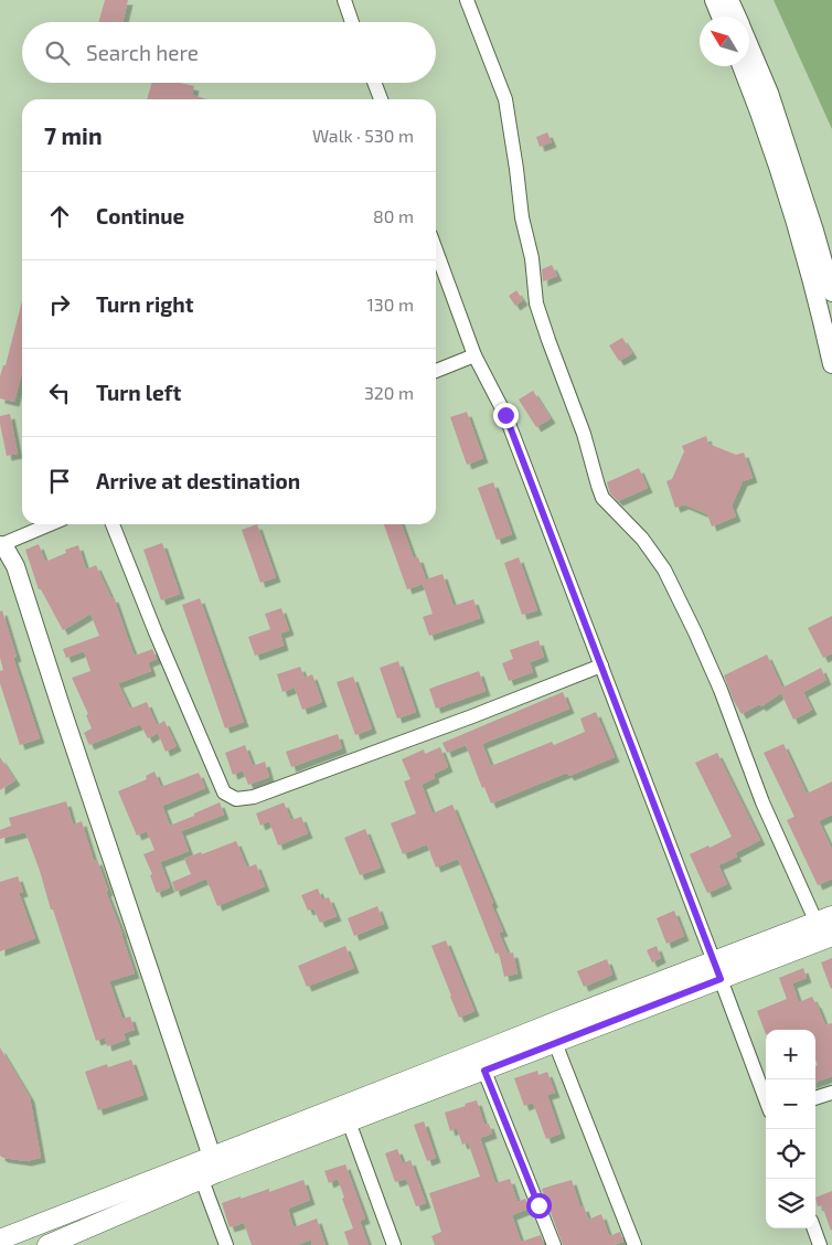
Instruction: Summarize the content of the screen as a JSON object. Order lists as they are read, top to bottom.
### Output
{
  "north": "top left",
  "page": {
    "search": "Search here",
    "heading": ["7 min", "Walk · 530 m"],
    "list": [
      ["Continue", "80 m"],
      ["Turn right", "130 m"],
      ["Turn left", "320 m"],
      "Arrive at destination"
    ],
    "map_buttons": ["+", "−"]
  }
}
